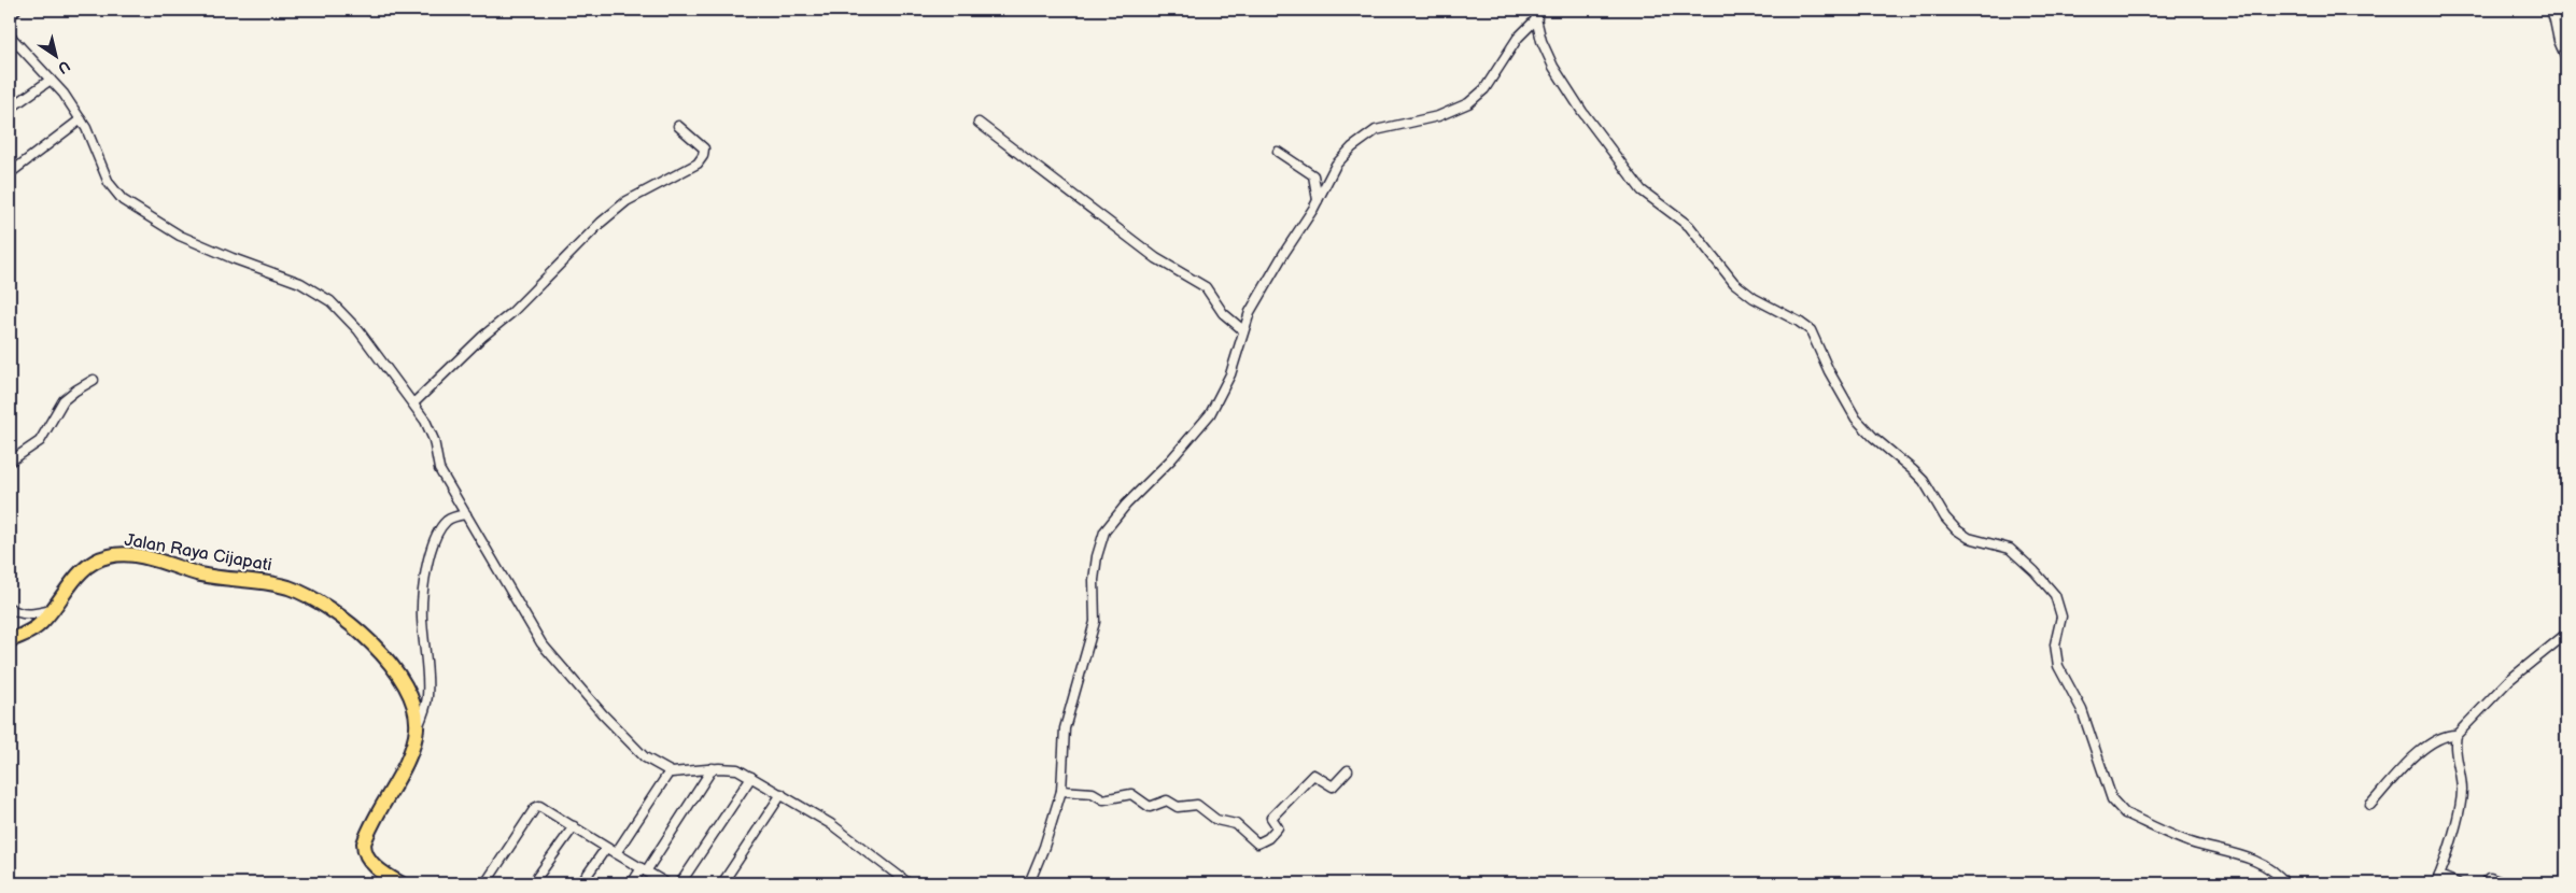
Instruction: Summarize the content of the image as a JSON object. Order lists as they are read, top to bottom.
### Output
{
  "streets": {
    "main road": ["Jalan Raya Cijapati"]
  },
  "north": "bottom right"
}
